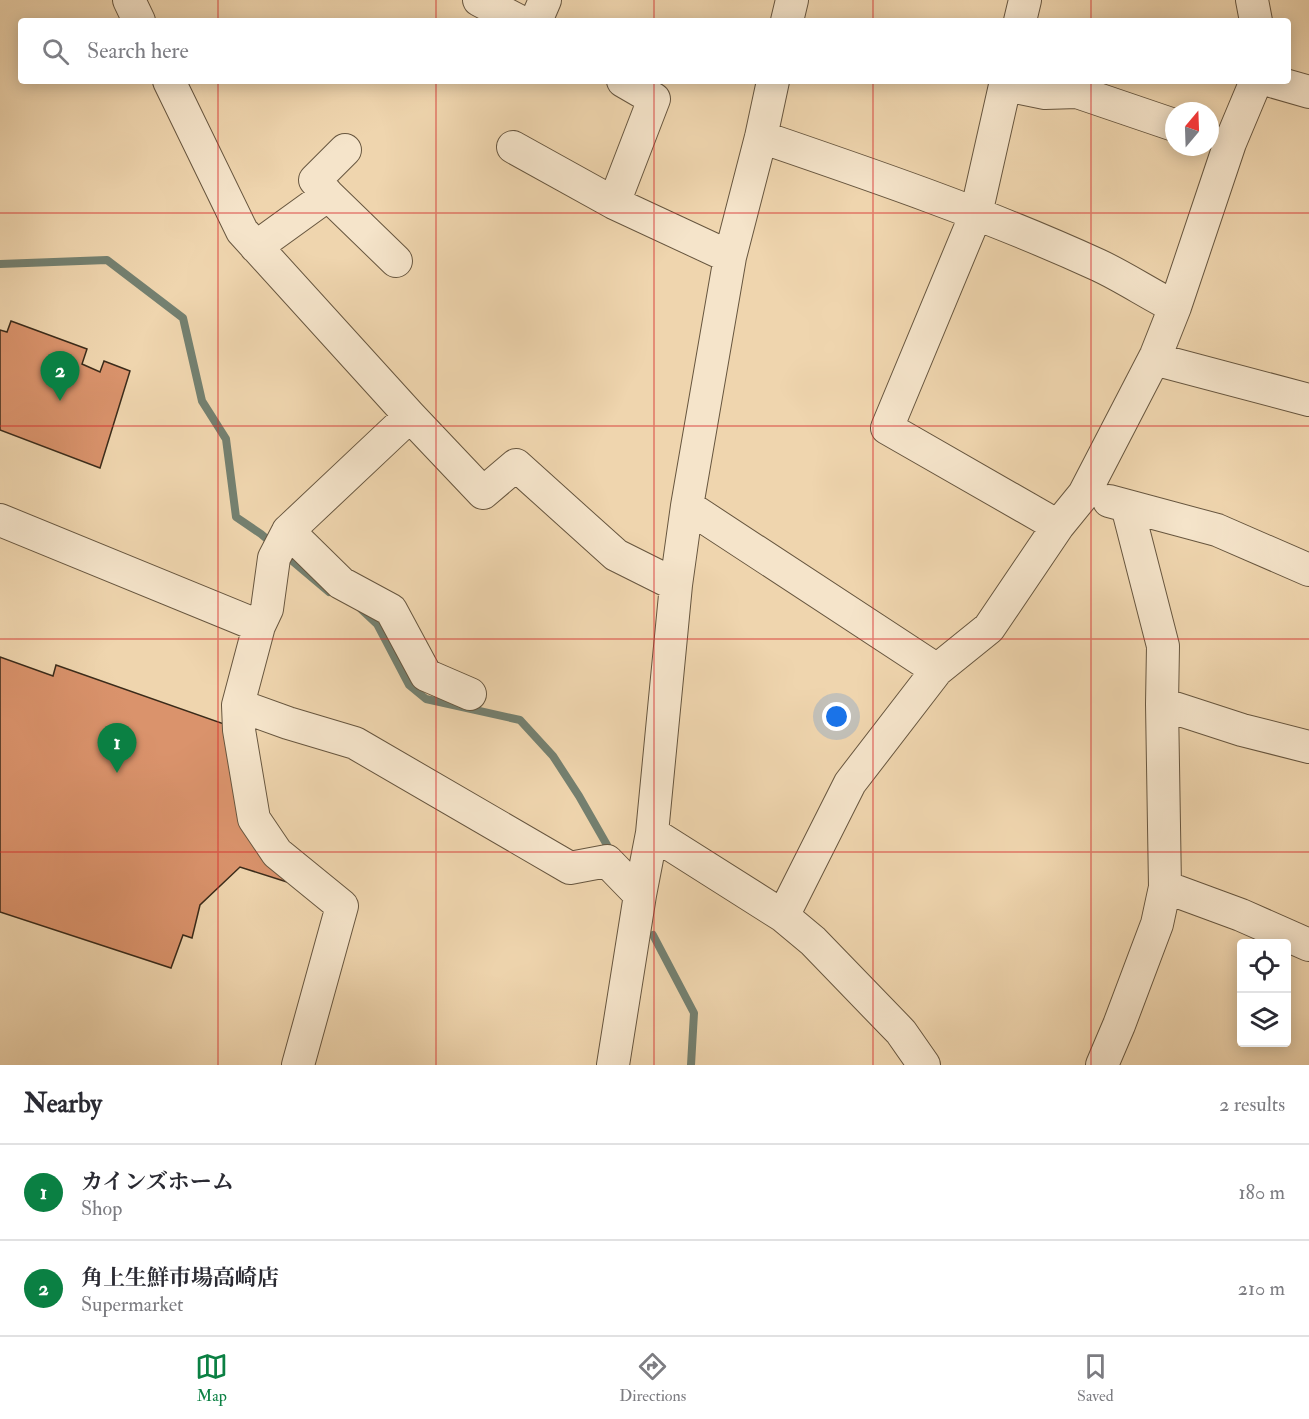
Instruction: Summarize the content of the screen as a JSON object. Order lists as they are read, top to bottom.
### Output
{
  "north": "top",
  "page": {
    "search": "Search here",
    "pins": ["2", "1"],
    "heading": ["Nearby", "2 results"],
    "list": [
      {
        "mark": "1",
        "name": "カインズホーム",
        "note": "Shop",
        "value": "180 m"
      },
      {
        "mark": "2",
        "name": "角上生鮮市場高崎店",
        "note": "Supermarket",
        "value": "210 m"
      }
    ],
    "nav": ["Map", "Directions", "Saved"]
  }
}
